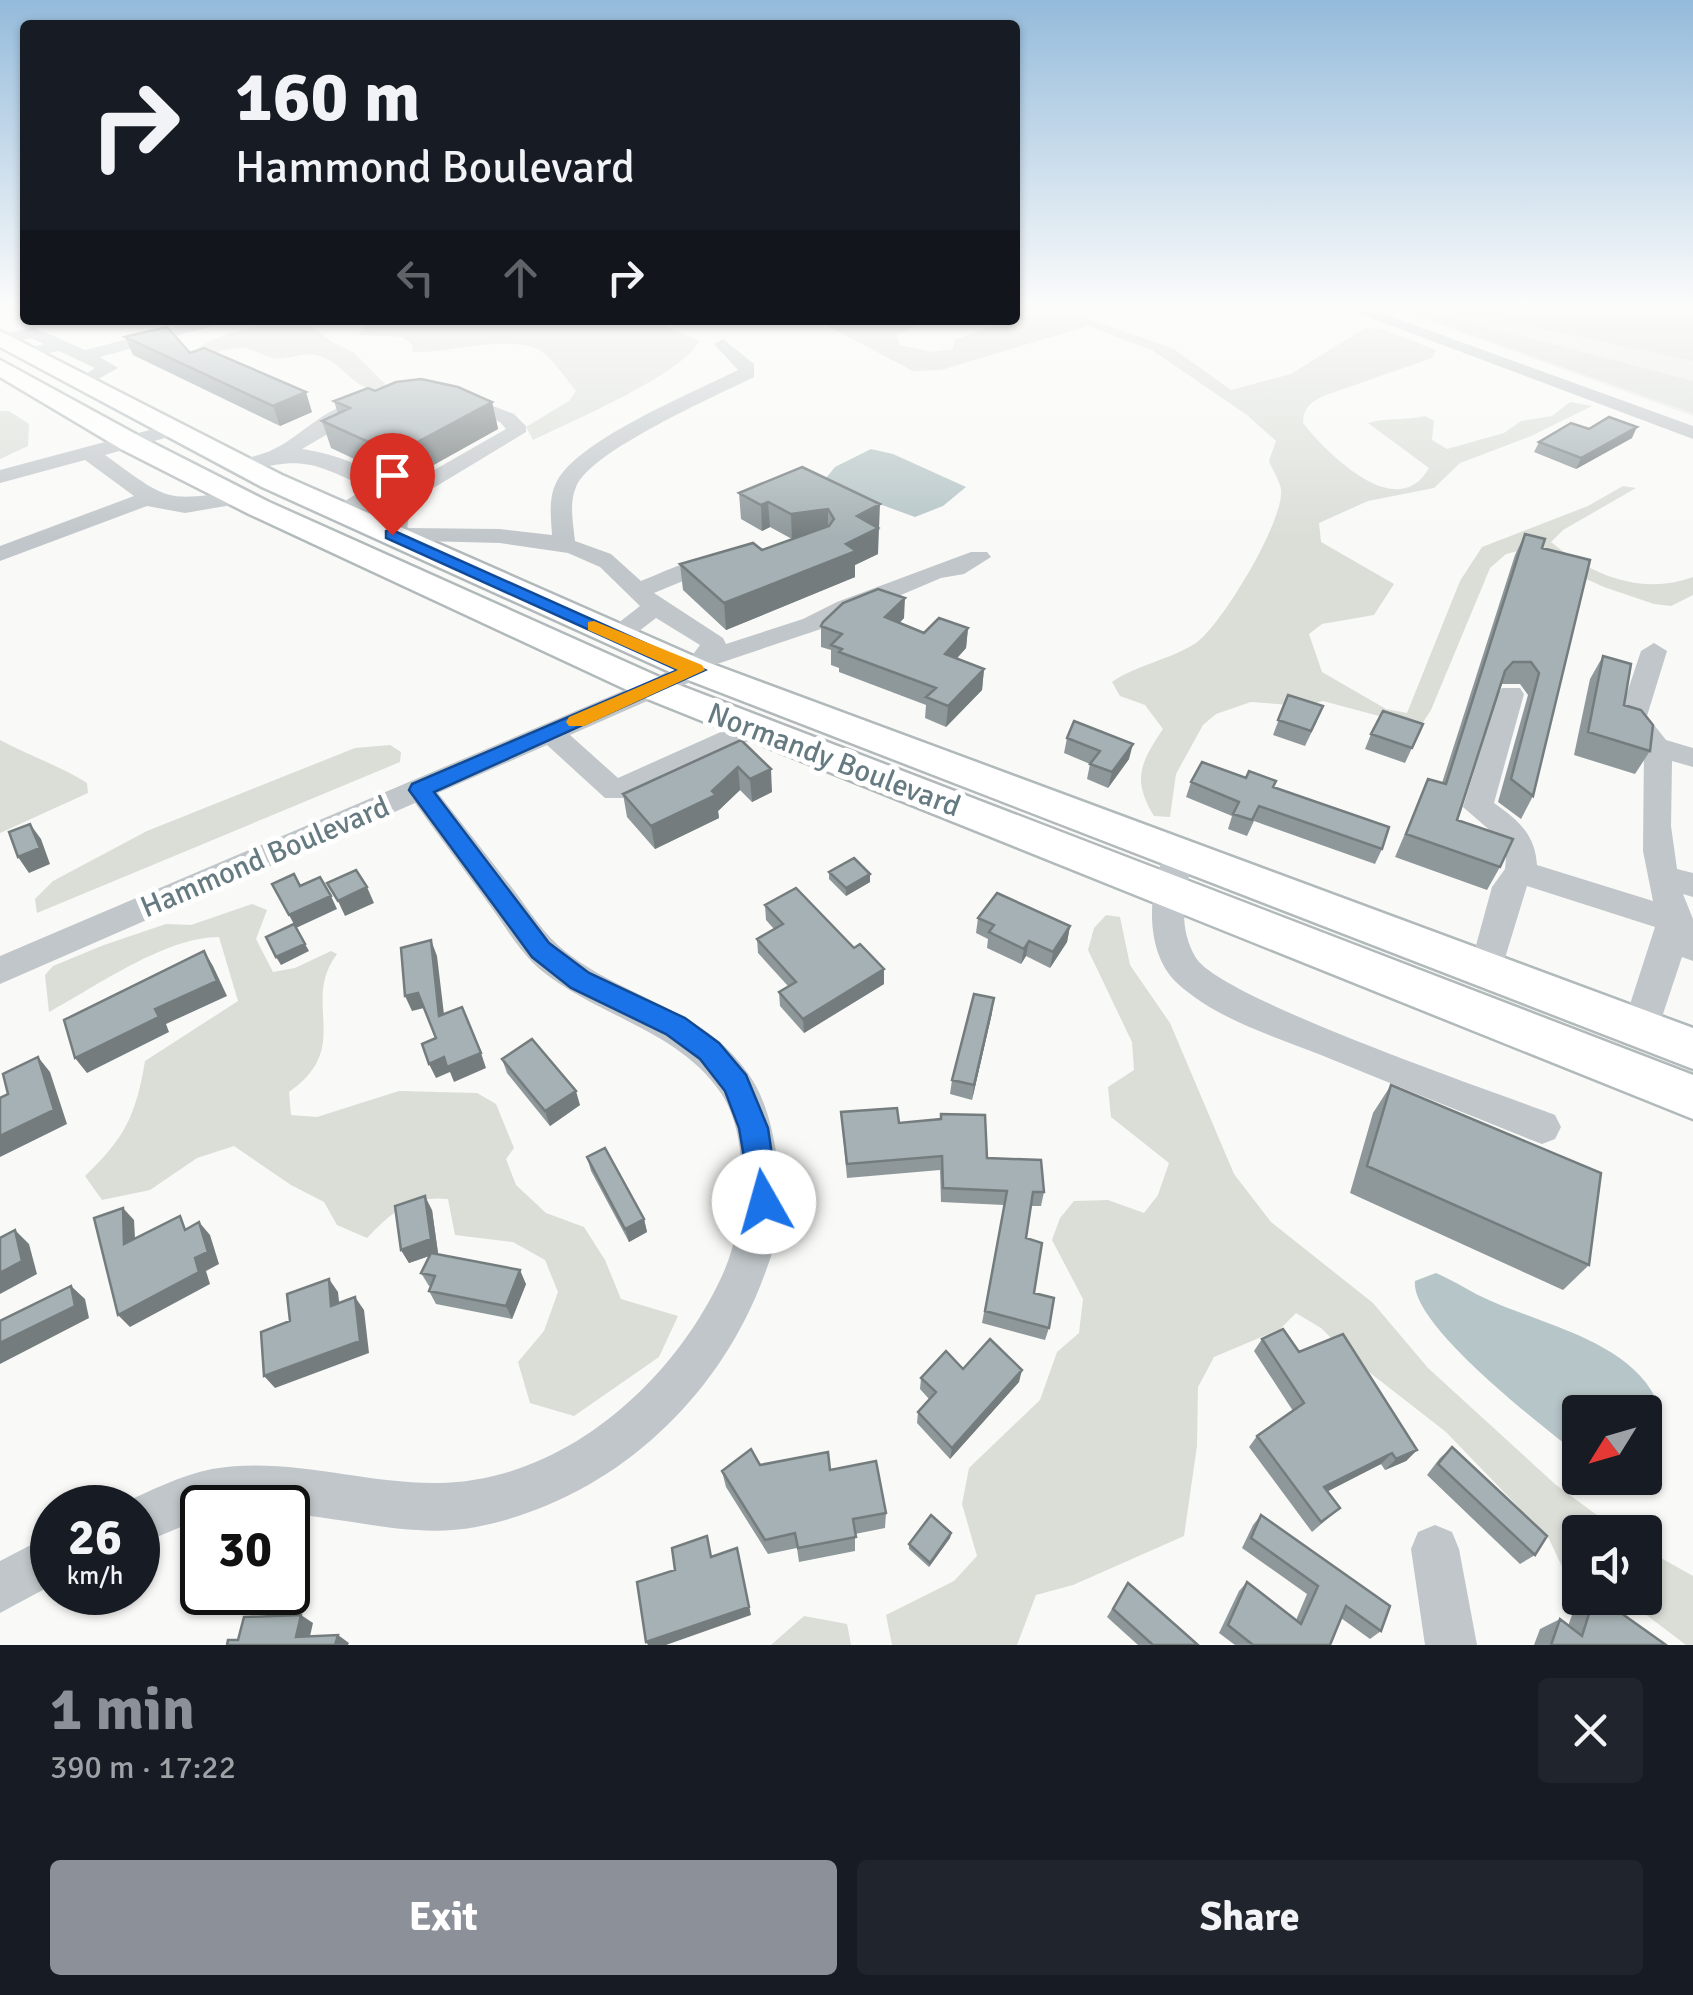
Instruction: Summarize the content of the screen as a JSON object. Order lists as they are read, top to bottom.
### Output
{
  "streets": {
    "main road": ["Normandy Boulevard"],
    "street": ["Hammond Boulevard"]
  },
  "crossings": [
    ["Normandy Boulevard", "Hammond Boulevard"]
  ],
  "north": "bottom left",
  "page": {
    "turn": ["160 m", "Hammond Boulevard"],
    "speed": "26 km/h",
    "limit": "30",
    "heading": ["1 min", "390 m · 17:22"],
    "buttons": ["Exit", "Share"]
  }
}
